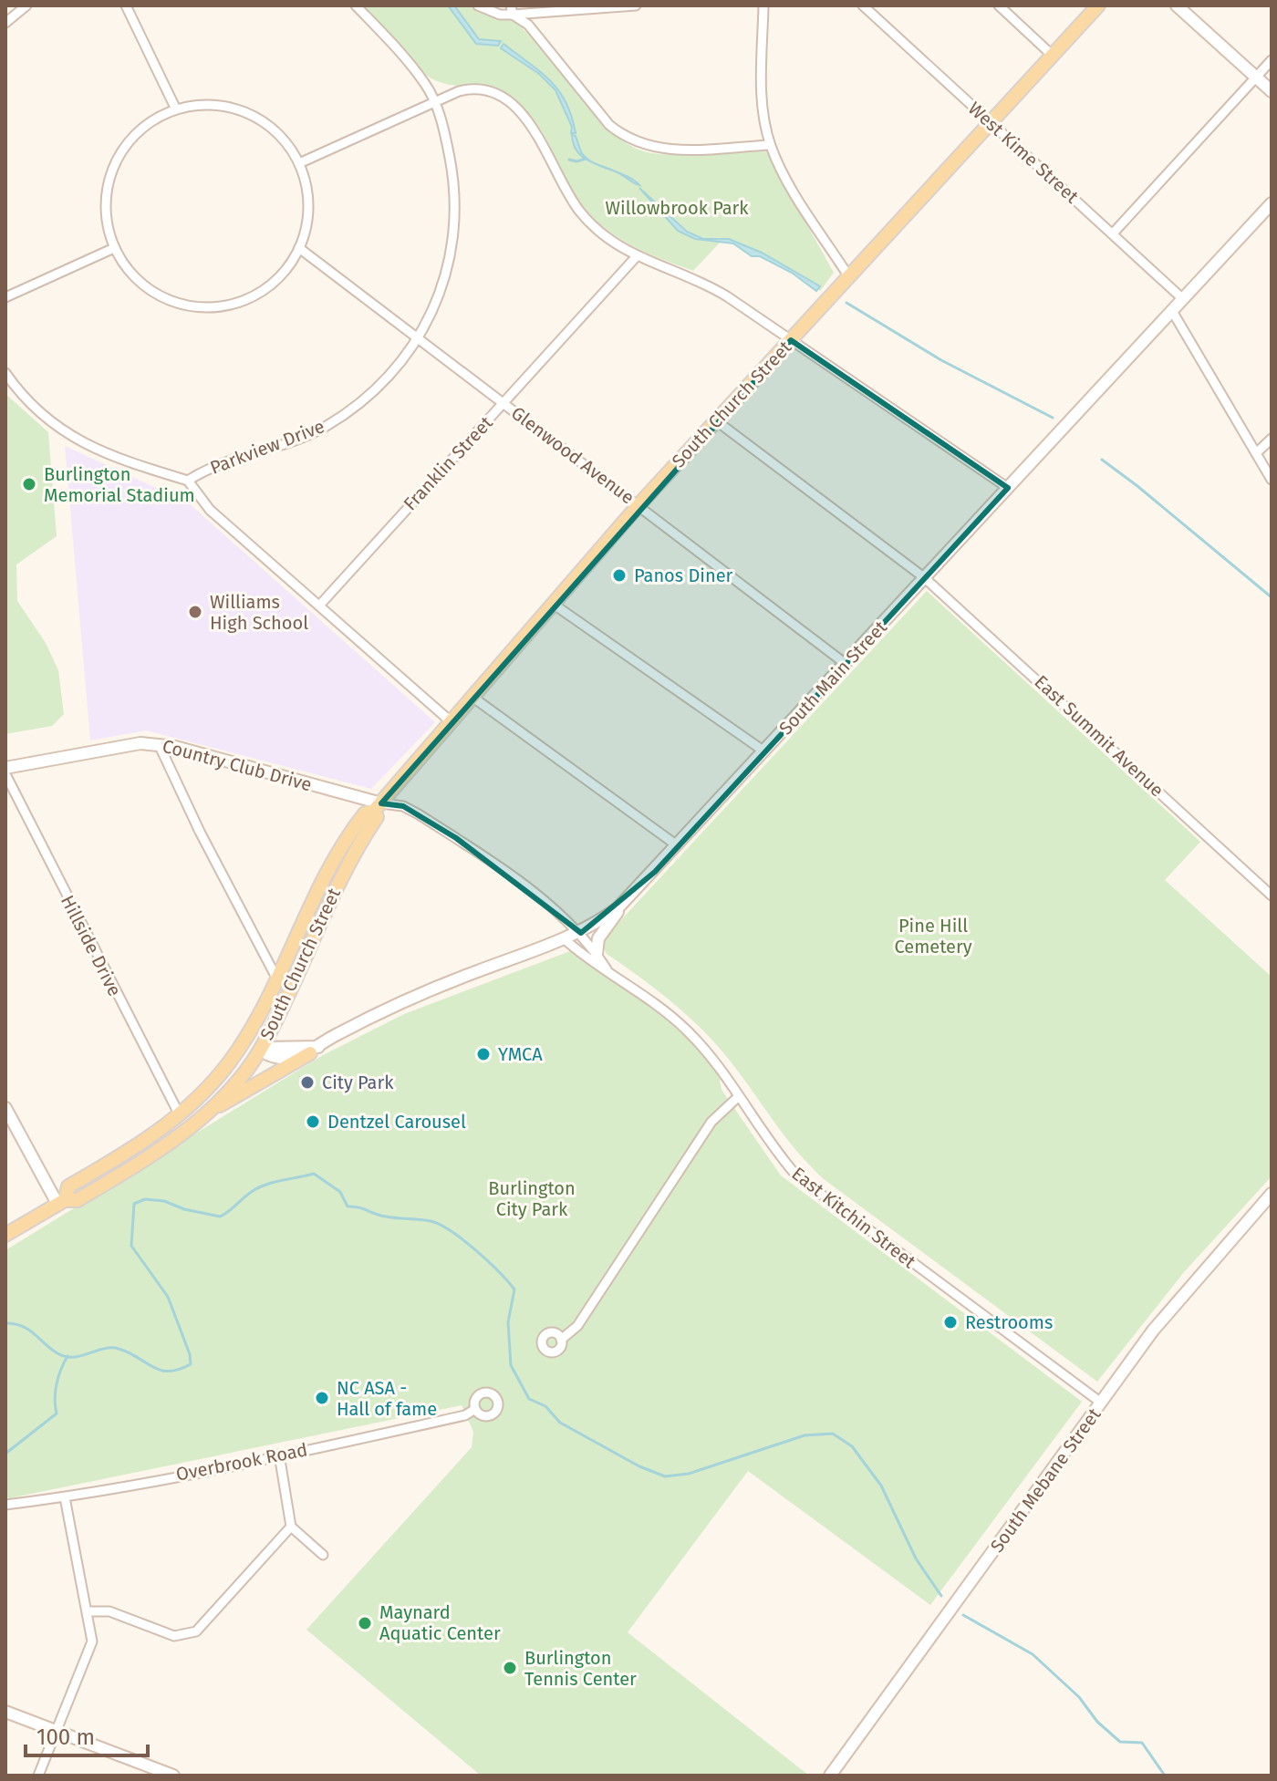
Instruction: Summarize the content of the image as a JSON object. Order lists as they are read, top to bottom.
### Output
{
  "streets": {
    "main road": ["South Church Street"],
    "street": [
      "West Kime Street",
      "Parkview Drive",
      "Glenwood Avenue",
      "Franklin Street",
      "South Main Street",
      "East Summit Avenue",
      "Country Club Drive",
      "Hillside Drive",
      "East Kitchin Street",
      "Overbrook Road",
      "South Mebane Street"
    ]
  },
  "crossings": [
    ["West Kime Street", "South Church Street"],
    ["West Kime Street", "South Main Street"],
    ["South Church Street", "Glenwood Avenue"],
    ["South Church Street", "South Main Street"],
    ["South Church Street", "East Summit Avenue"],
    ["South Church Street", "Country Club Drive"],
    ["South Church Street", "Hillside Drive"],
    ["South Church Street", "East Kitchin Street"],
    ["Parkview Drive", "Glenwood Avenue"],
    ["Glenwood Avenue", "Franklin Street"],
    ["Glenwood Avenue", "South Main Street"],
    ["South Main Street", "East Summit Avenue"],
    ["South Main Street", "East Kitchin Street"],
    ["Country Club Drive", "East Kitchin Street"],
    ["East Kitchin Street", "South Mebane Street"]
  ],
  "parks": ["Willowbrook Park", "Pine Hill Cemetery", "Burlington City Park"],
  "places": [
    "Burlington Memorial Stadium",
    "Panos Diner",
    "Williams High School",
    "YMCA",
    "City Park",
    "Dentzel Carousel",
    "Restrooms",
    "NC ASA - Hall of fame",
    "Maynard Aquatic Center",
    "Burlington Tennis Center"
  ],
  "scale_bar": "100 m"
}
